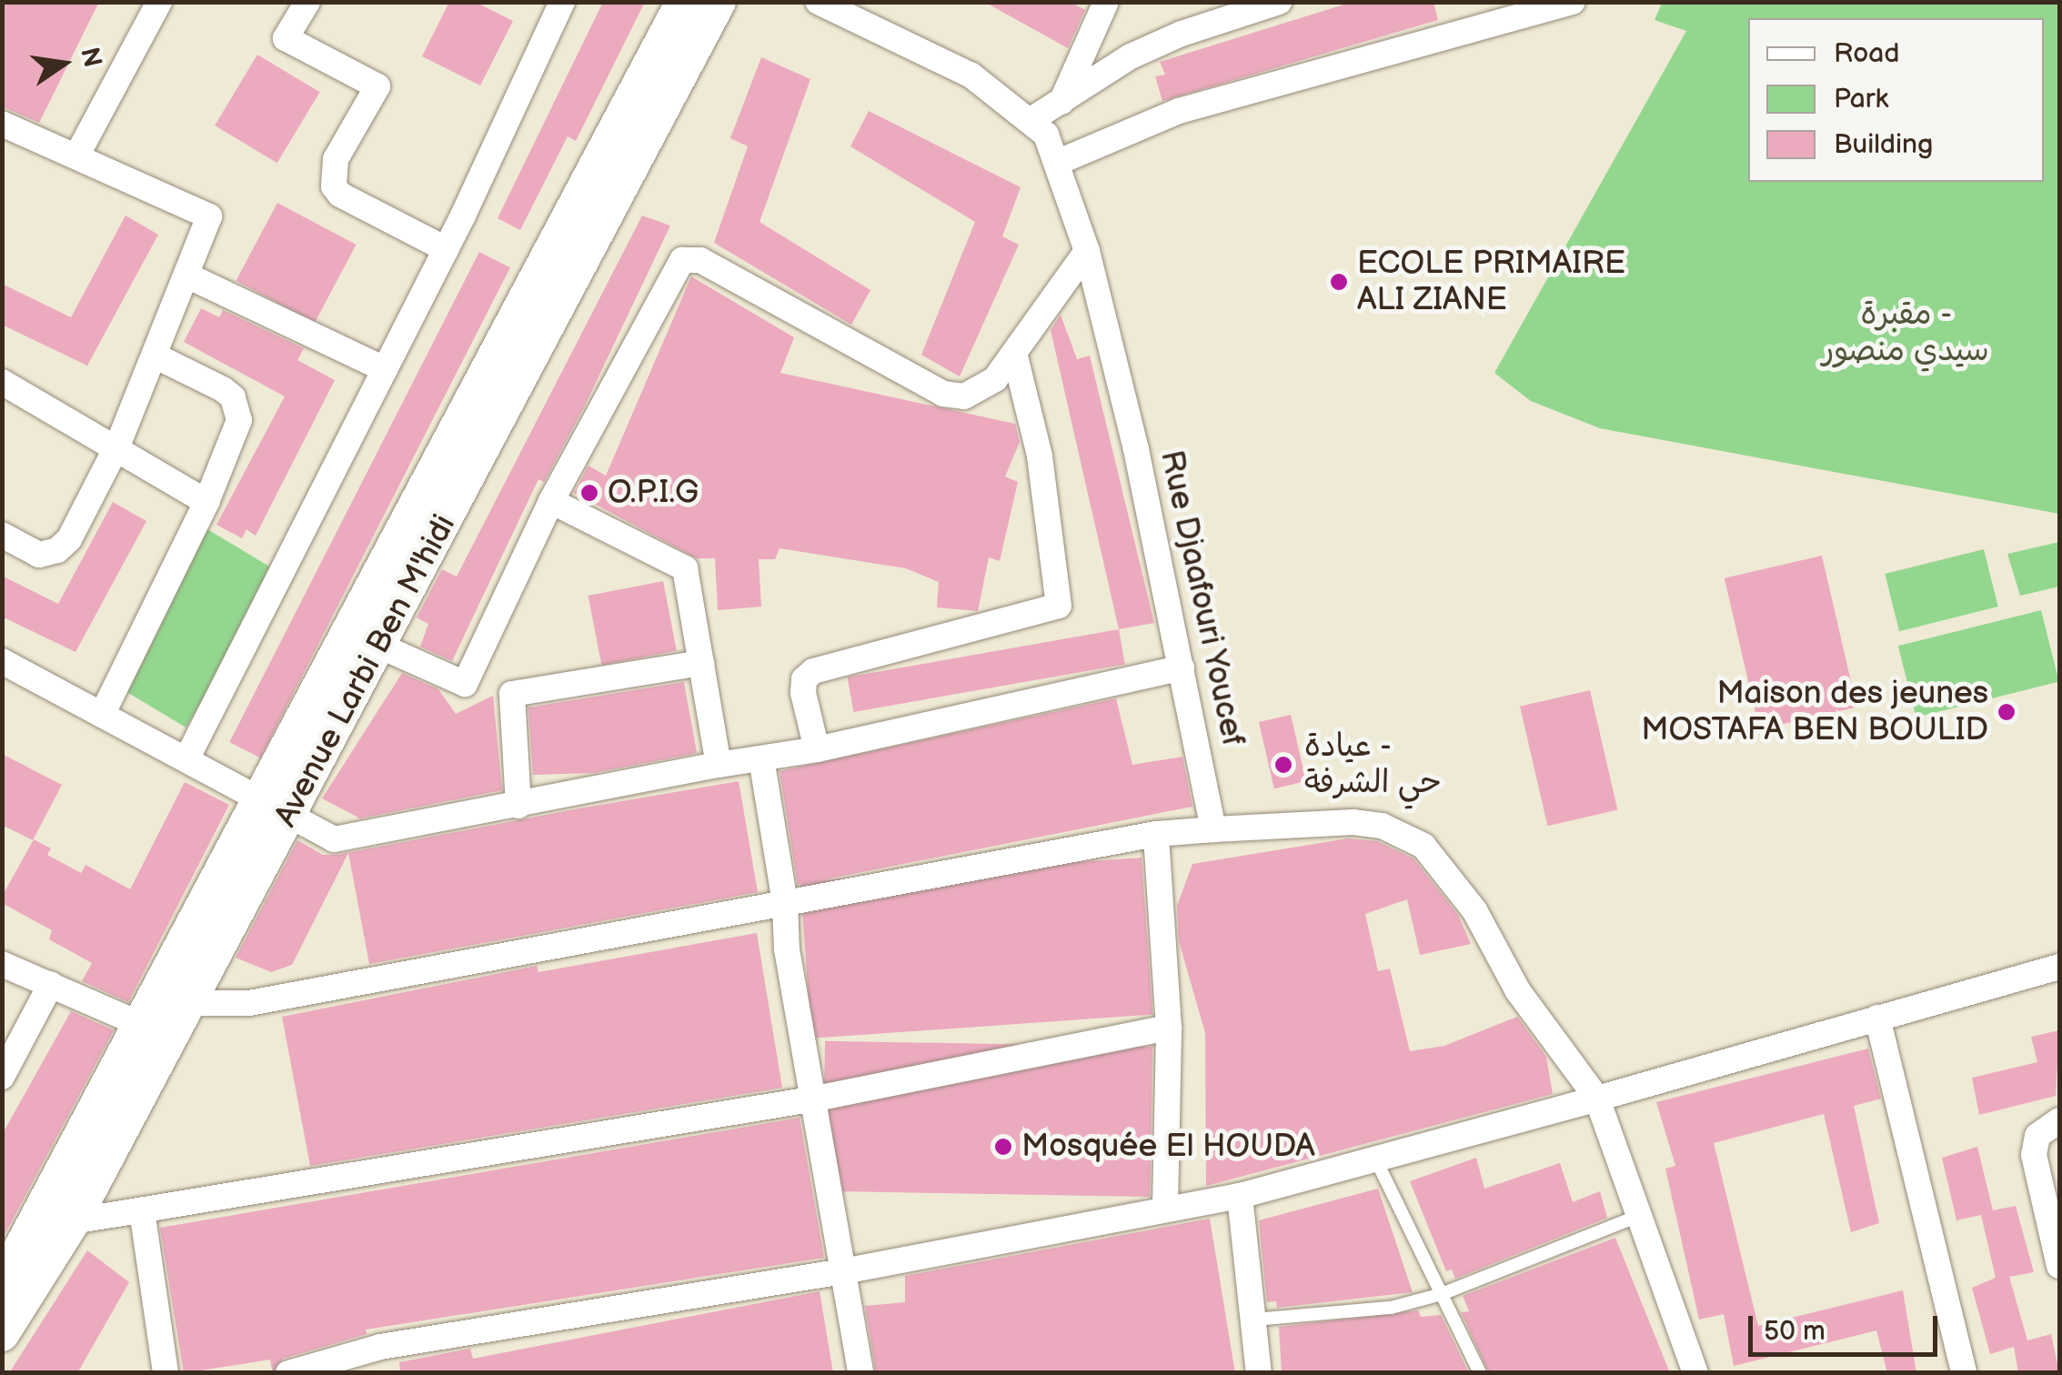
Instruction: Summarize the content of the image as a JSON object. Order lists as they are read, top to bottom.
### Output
{
  "streets": {
    "main road": ["Avenue Larbi Ben M'hidi"],
    "street": ["Rue Djaafouri Youcef"]
  },
  "parks": ["مقبرة - سيدي منصور"],
  "places": [
    "ECOLE PRIMAIRE ALI ZIANE",
    "O.P.I.G",
    "Maison des jeunes MOSTAFA BEN BOULID",
    "عيادة - حي الشرفة",
    "Mosquée El HOUDA"
  ],
  "legend": ["Road", "Park", "Building"],
  "scale_bar": "50 m",
  "north": "right"
}
